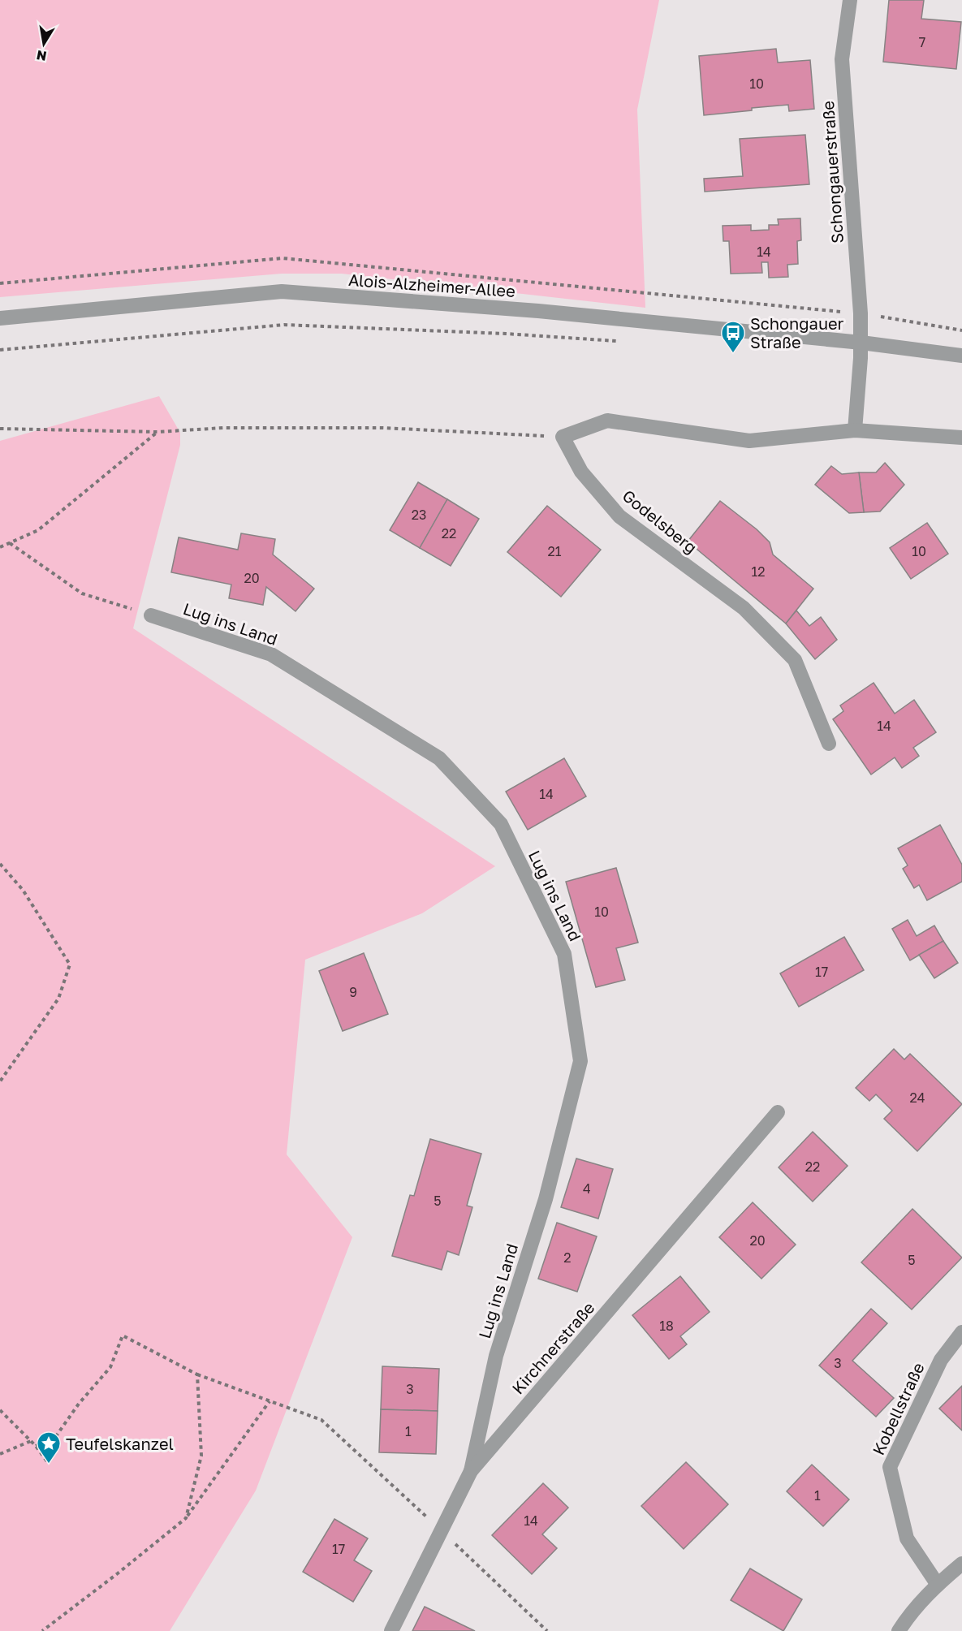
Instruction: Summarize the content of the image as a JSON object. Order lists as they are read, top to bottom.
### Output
{
  "streets": {
    "street": [
      "Schongauerstraße",
      "Alois-Alzheimer-Allee",
      "Godelsberg",
      "Lug ins Land",
      "Kirchnerstraße",
      "Kobellstraße"
    ]
  },
  "crossings": [
    ["Schongauerstraße", "Alois-Alzheimer-Allee"],
    ["Lug ins Land", "Kirchnerstraße"]
  ],
  "places": {
    "bus stop": ["Schongauer Straße"],
    "place": ["Teufelskanzel"]
  },
  "house_numbers": [
    "7",
    "10",
    "14",
    "23",
    "22",
    "21",
    "10",
    "12",
    "20",
    "14",
    "14",
    "10",
    "17",
    "9",
    "24",
    "22",
    "4",
    "5",
    "20",
    "2",
    "5",
    "18",
    "3",
    "3",
    "1",
    "1",
    "14",
    "17"
  ],
  "north": "bottom"
}
